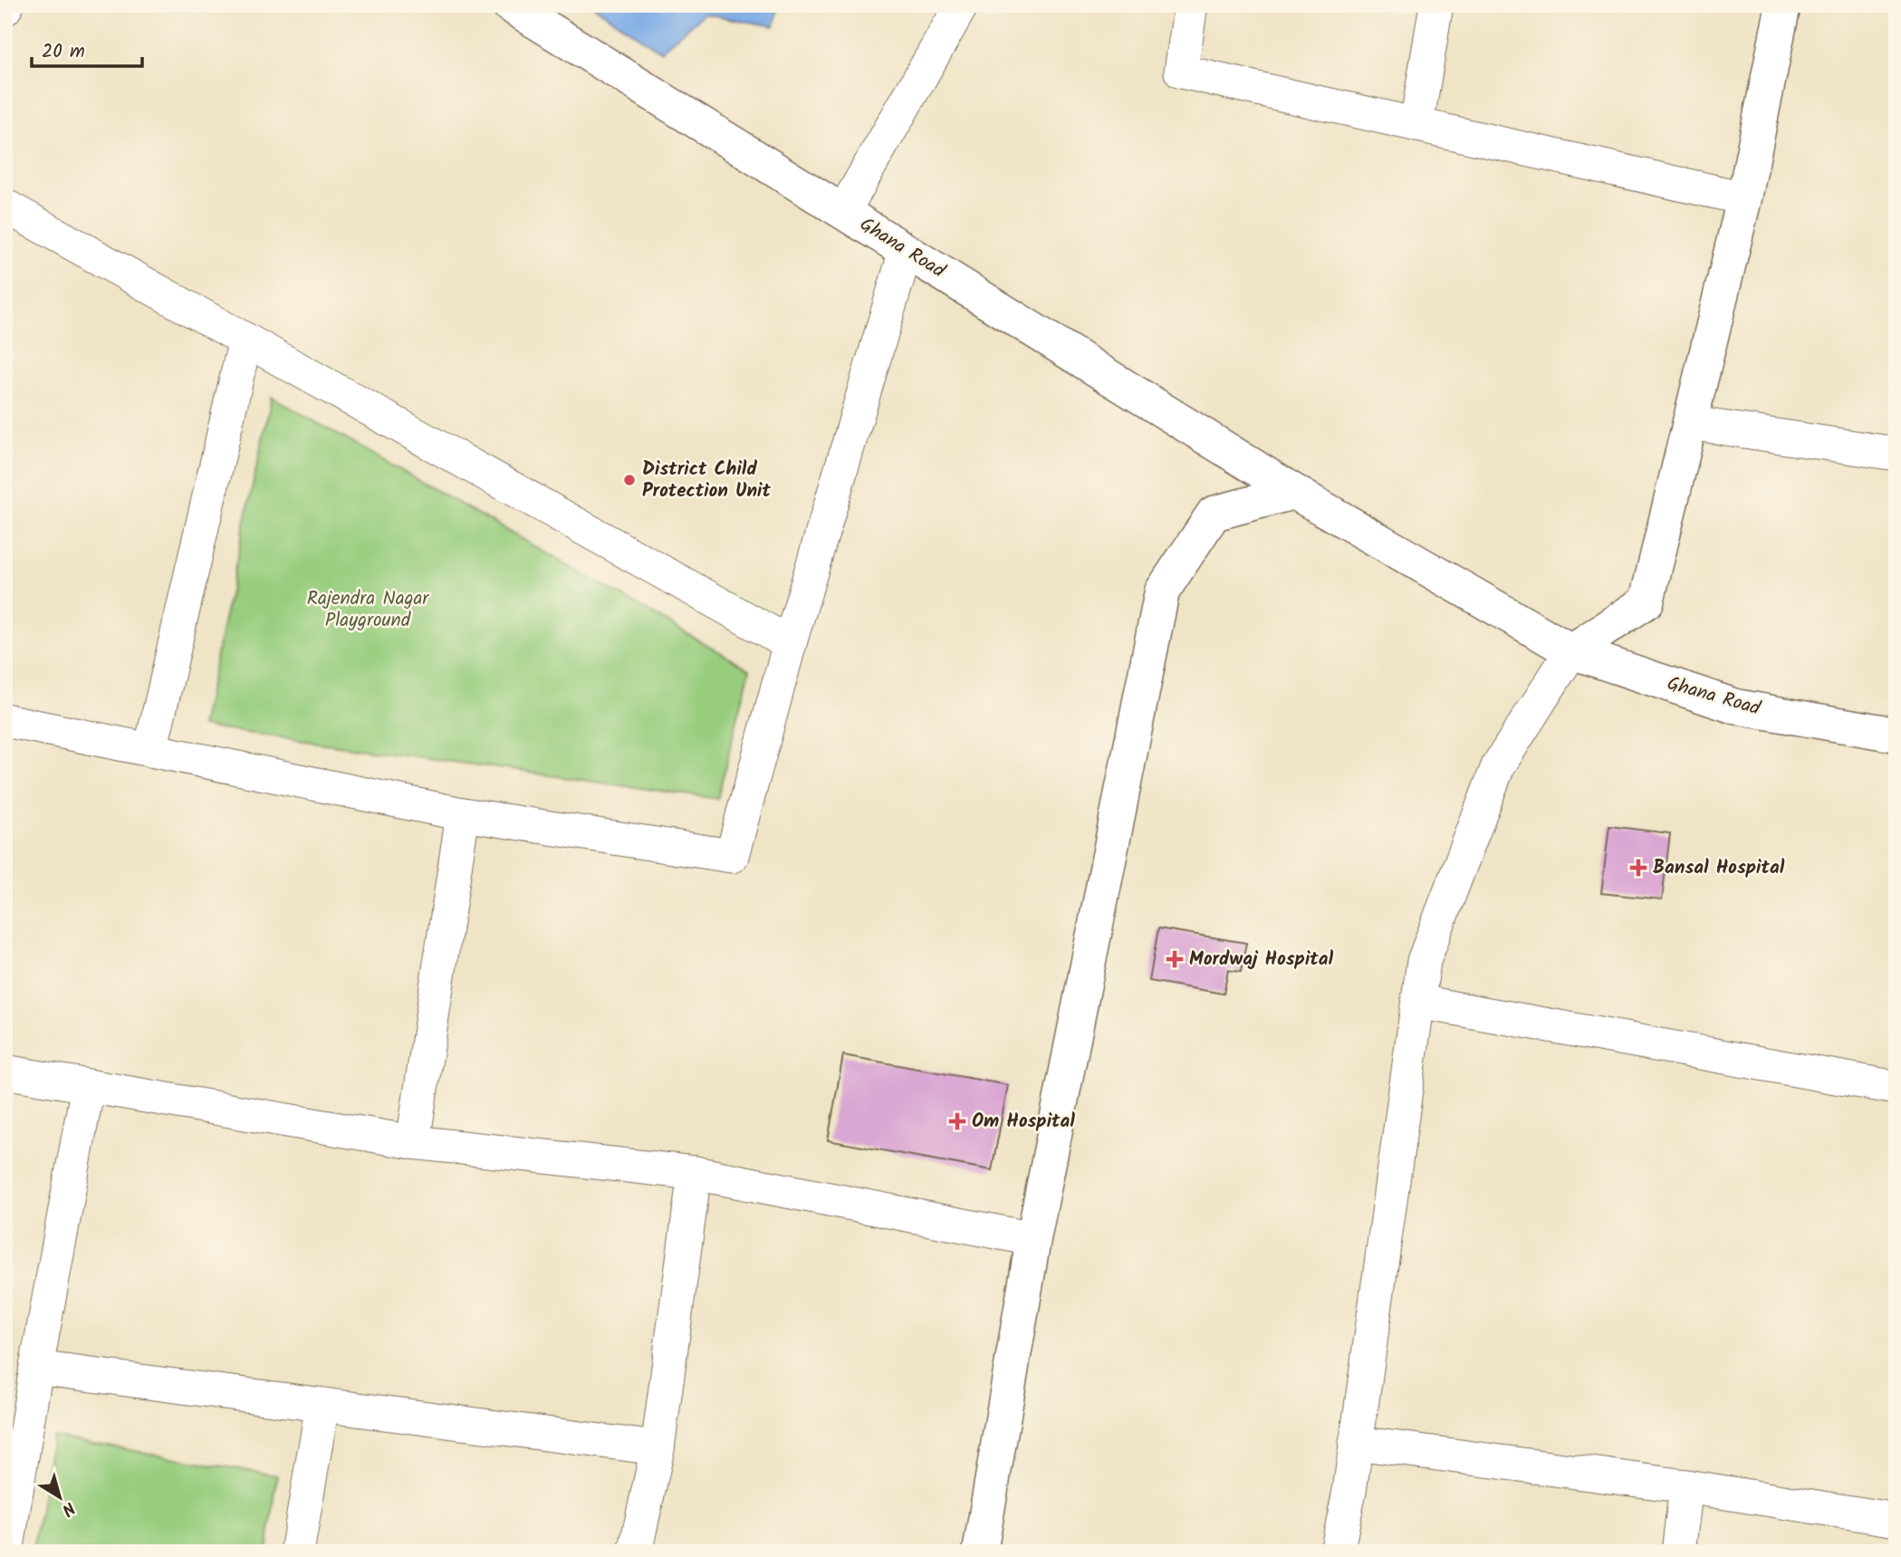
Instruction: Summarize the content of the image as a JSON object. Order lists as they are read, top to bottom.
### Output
{
  "streets": {
    "street": ["Ghana Road"]
  },
  "parks": ["Rajendra Nagar Playground"],
  "places": {
    "other": ["District Child Protection Unit"],
    "health": ["Bansal Hospital", "Mordwaj Hospital", "Om Hospital"]
  },
  "scale_bar": "20 m",
  "north": "bottom right"
}
